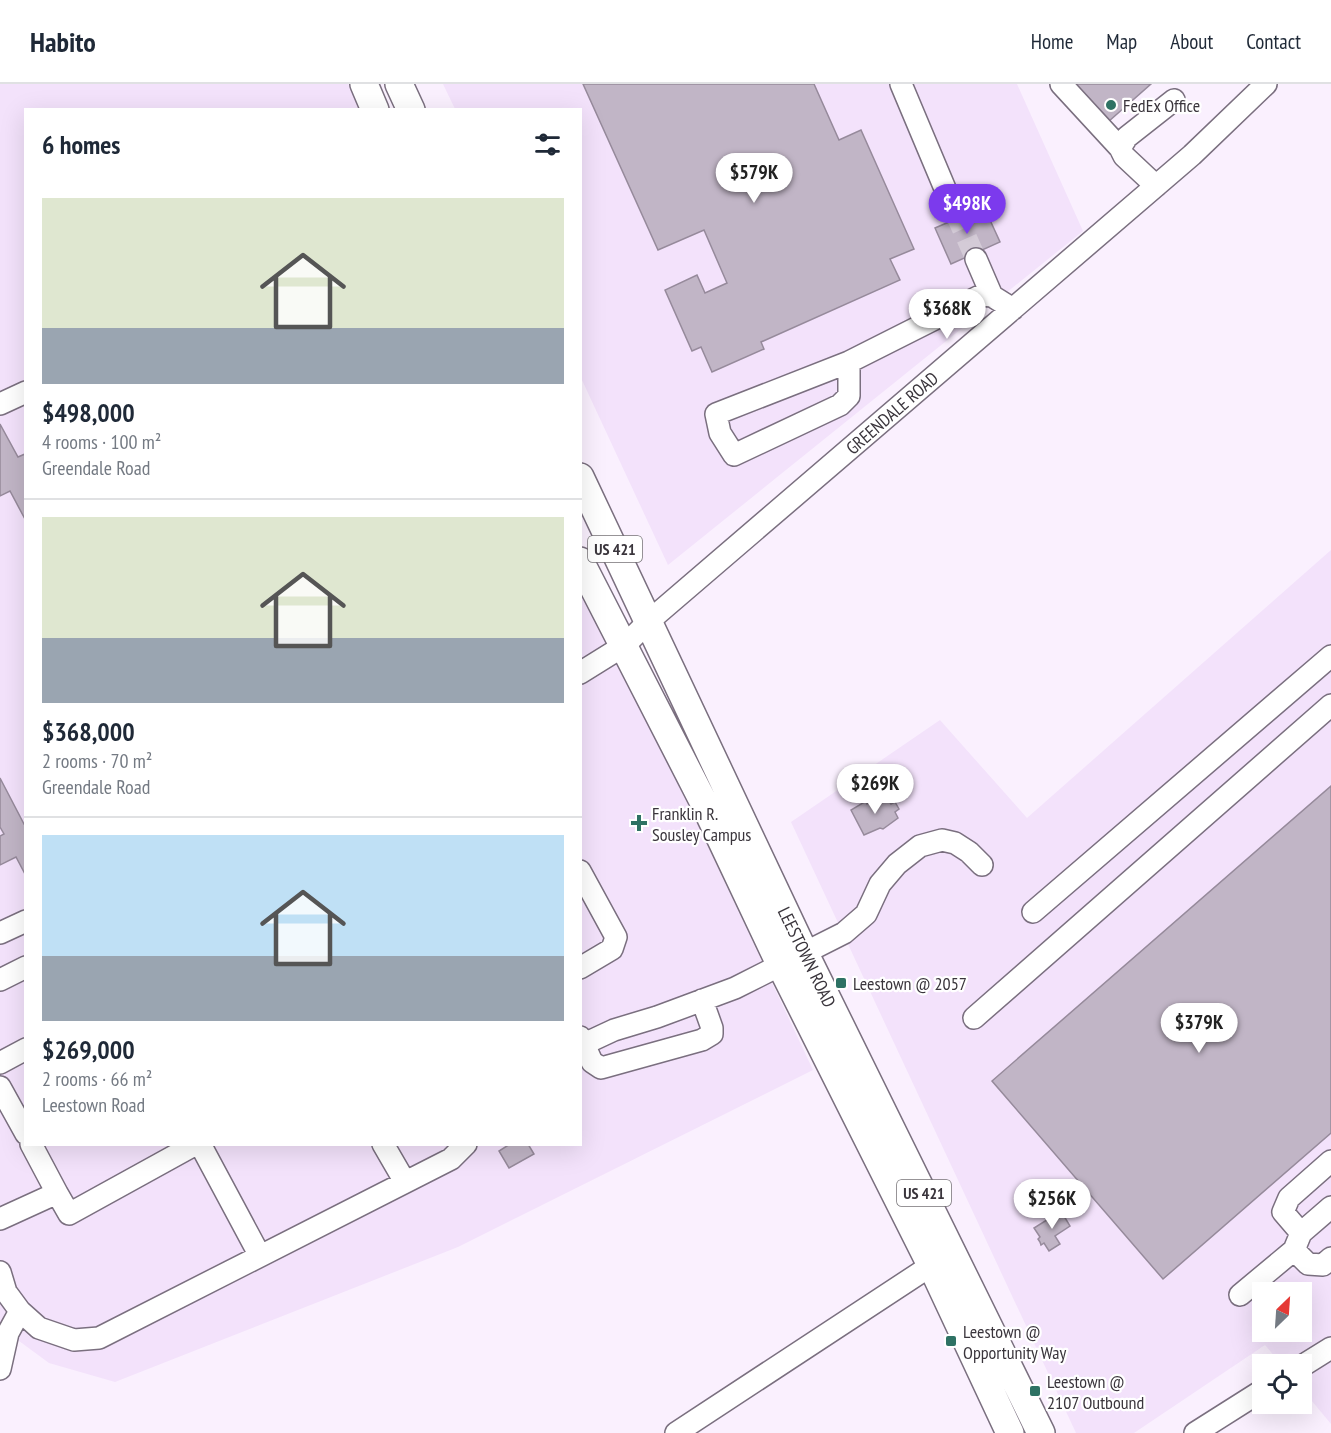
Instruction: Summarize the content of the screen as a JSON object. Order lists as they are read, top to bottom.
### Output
{
  "streets": {
    "main road": ["US 421", "LEESTOWN ROAD"],
    "street": ["GREENDALE ROAD"]
  },
  "crossings": [
    ["GREENDALE ROAD", "LEESTOWN ROAD"]
  ],
  "places": {
    "other": ["FedEx Office"],
    "health": ["Franklin R. Sousley Campus"],
    "transit": ["Leestown @ 2057", "Leestown @ Opportunity Way", "Leestown @ 2107 Outbound"]
  },
  "north": "top right",
  "page": {
    "header": "Habito",
    "nav": [
      "Home",
      "Map",
      "About",
      "Contact"
    ],
    "heading": "6 homes",
    "price": [
      "$579K",
      "$498K",
      "$368K",
      "$269K",
      "$379K",
      "$256K"
    ],
    "list": [
      {
        "name": "$498,000",
        "note": "4 rooms · 100 m² · Greendale Road"
      },
      {
        "name": "$368,000",
        "note": "2 rooms · 70 m² · Greendale Road"
      },
      {
        "name": "$269,000",
        "note": "2 rooms · 66 m² · Leestown Road"
      }
    ]
  }
}
